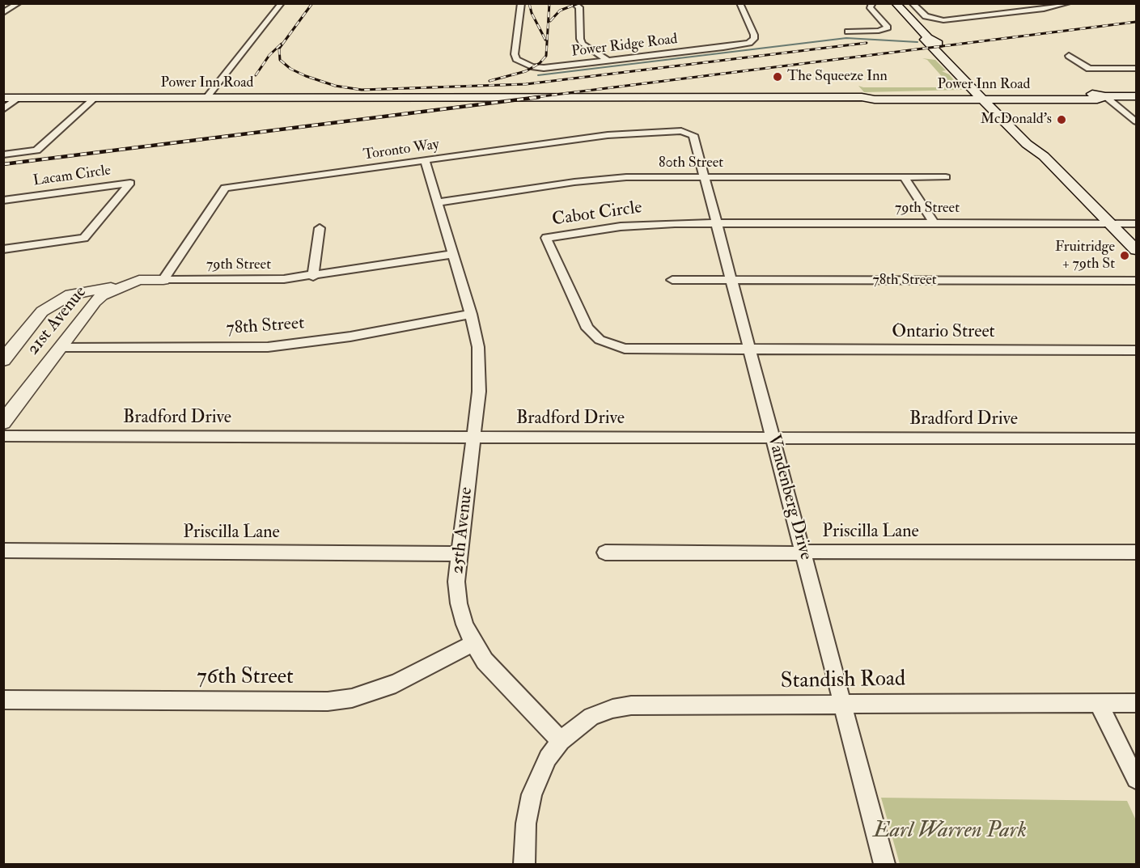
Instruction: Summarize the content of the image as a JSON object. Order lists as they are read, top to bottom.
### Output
{
  "streets": {
    "main road": ["Power Inn Road"],
    "street": [
      "Power Ridge Road",
      "Toronto Way",
      "80th Street",
      "Lacam Circle",
      "79th Street",
      "Cabot Circle",
      "78th Street",
      "21st Avenue",
      "Ontario Street",
      "Bradford Drive",
      "Vandenberg Drive",
      "25th Avenue",
      "Priscilla Lane",
      "76th Street",
      "Standish Road"
    ]
  },
  "crossings": [
    ["Toronto Way", "79th Street"],
    ["Toronto Way", "21st Avenue"],
    ["Toronto Way", "Vandenberg Drive"],
    ["Toronto Way", "25th Avenue"],
    ["80th Street", "Vandenberg Drive"],
    ["80th Street", "25th Avenue"],
    ["79th Street", "Cabot Circle"],
    ["79th Street", "21st Avenue"],
    ["79th Street", "Vandenberg Drive"],
    ["79th Street", "25th Avenue"],
    ["Cabot Circle", "Ontario Street"],
    ["Cabot Circle", "Vandenberg Drive"],
    ["78th Street", "21st Avenue"],
    ["78th Street", "Vandenberg Drive"],
    ["78th Street", "25th Avenue"],
    ["Ontario Street", "Vandenberg Drive"],
    ["Bradford Drive", "Vandenberg Drive"],
    ["Bradford Drive", "25th Avenue"],
    ["Vandenberg Drive", "Priscilla Lane"],
    ["Vandenberg Drive", "Standish Road"],
    ["25th Avenue", "Priscilla Lane"],
    ["25th Avenue", "76th Street"],
    ["25th Avenue", "Standish Road"]
  ],
  "parks": ["Earl Warren Park"],
  "places": ["The Squeeze Inn", "McDonald's", "Fruitridge + 79th St"]
}
